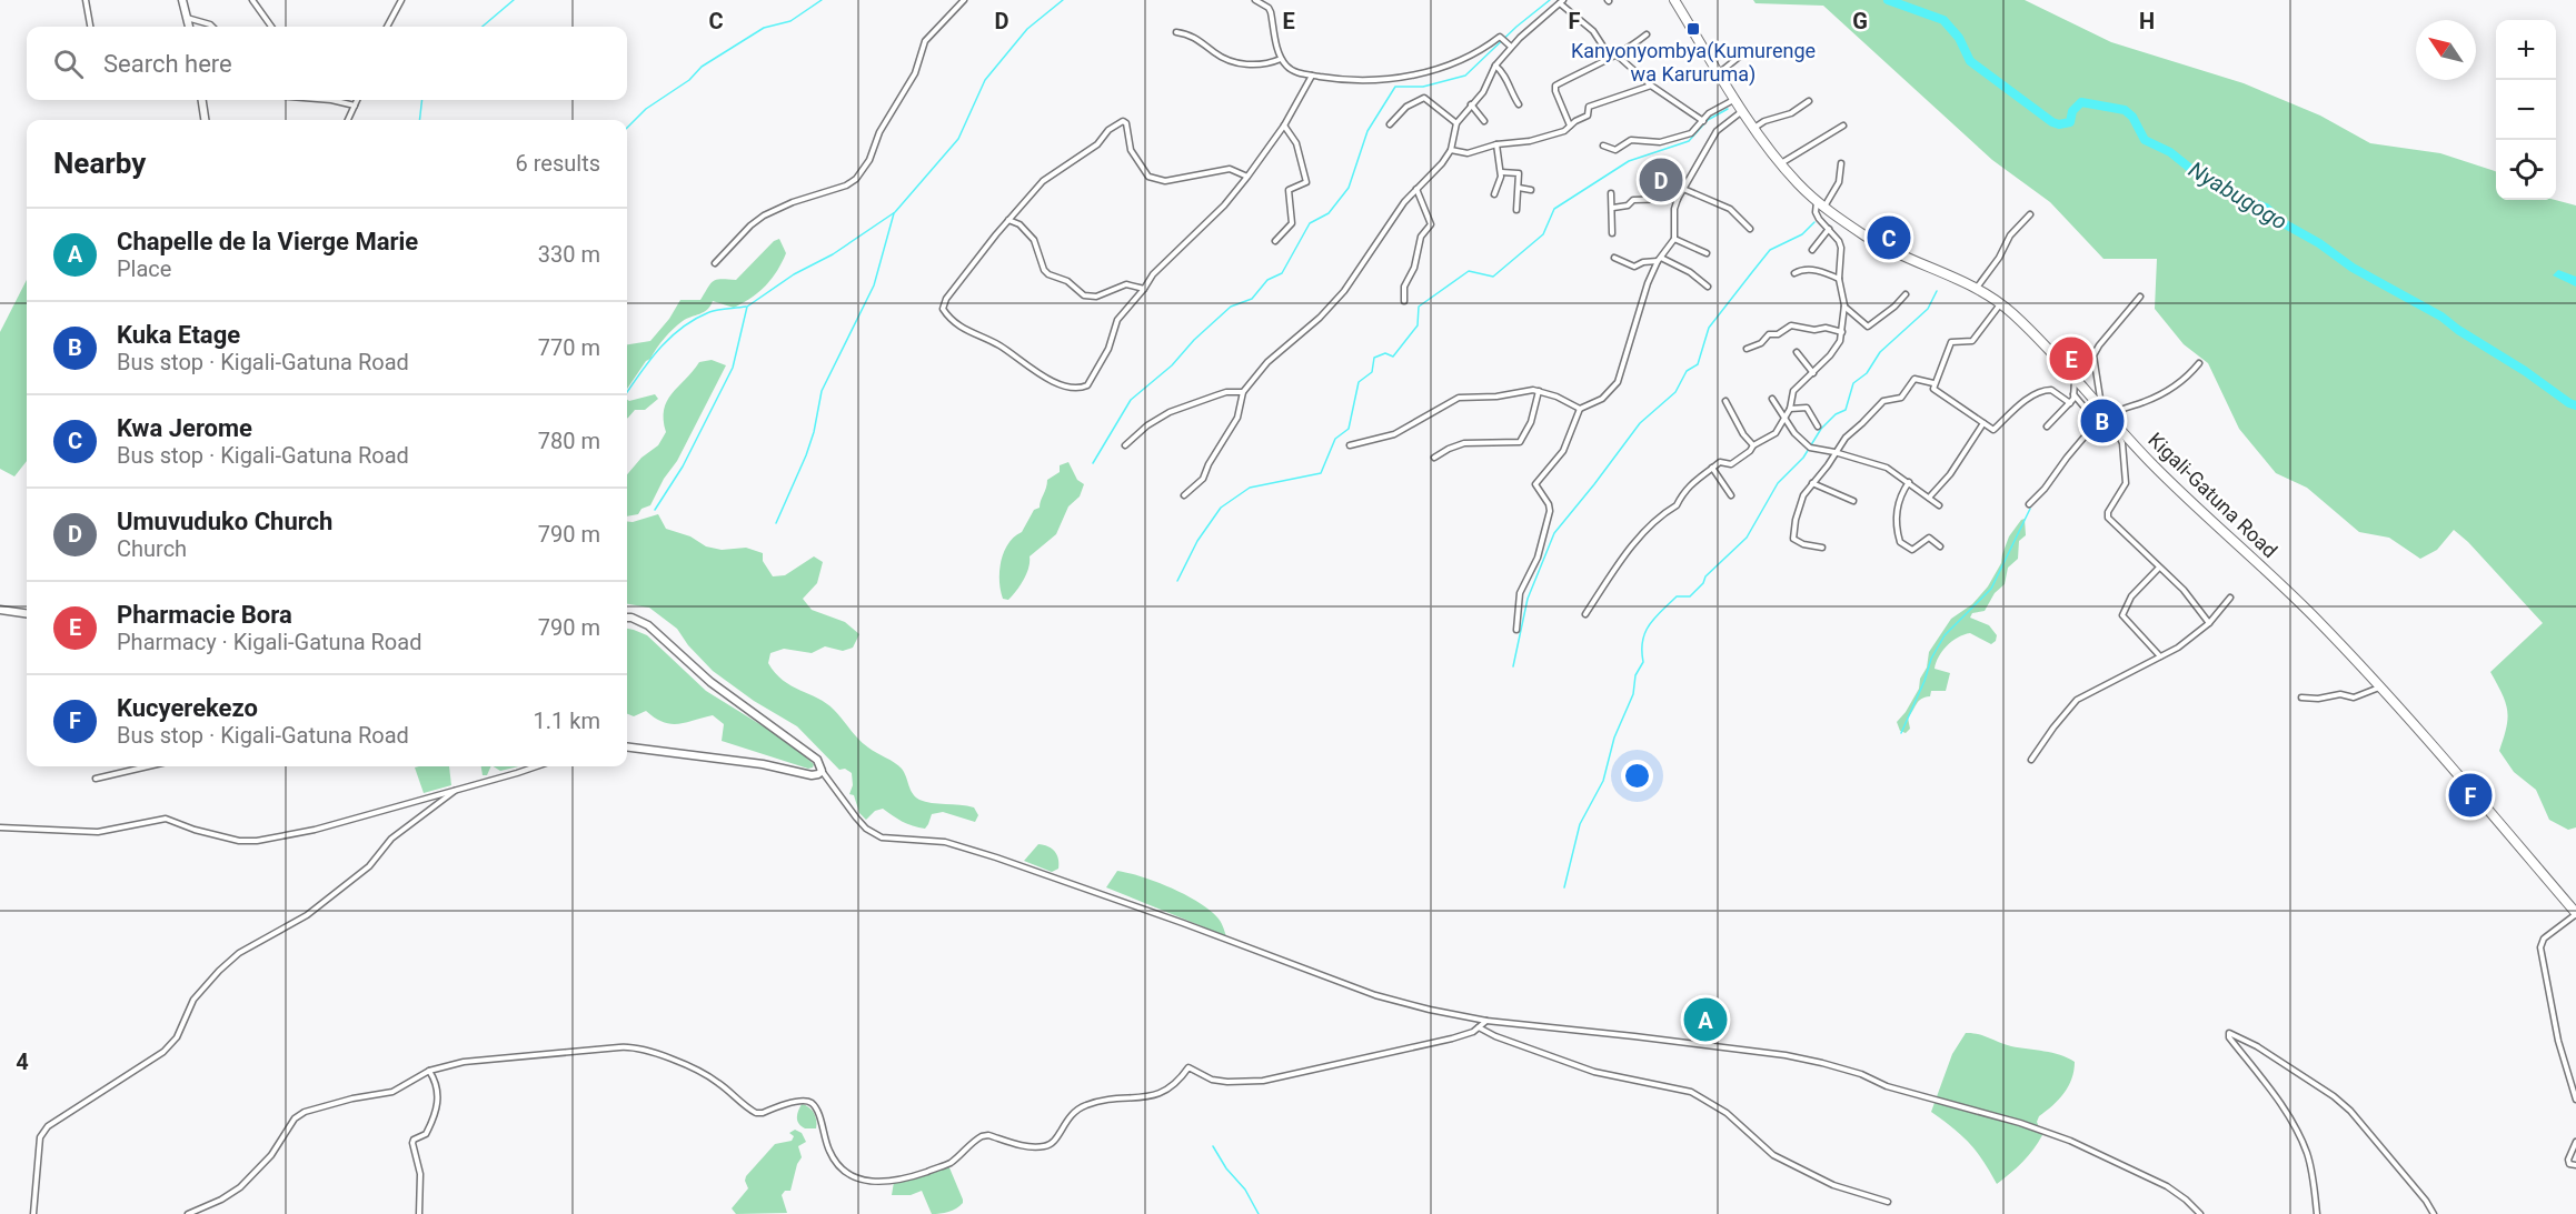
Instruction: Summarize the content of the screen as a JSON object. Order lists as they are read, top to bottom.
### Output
{
  "streets": {
    "highway": ["Kigali-Gatuna Road"]
  },
  "water": ["Nyabugogo"],
  "places": {
    "transit": ["Kanyonyombya(Kumurenge wa Karuruma)"]
  },
  "north": "top left",
  "page": {
    "map_buttons": ["+", "−"],
    "search": "Search here",
    "heading": ["Nearby", "6 results"],
    "pins": [
      "D",
      "C",
      "E",
      "B",
      "F",
      "A"
    ],
    "list": [
      {
        "mark": "A",
        "name": "Chapelle de la Vierge Marie",
        "note": "Place",
        "value": "330 m"
      },
      {
        "mark": "B",
        "name": "Kuka Etage",
        "note": "Bus stop · Kigali-Gatuna Road",
        "value": "770 m"
      },
      {
        "mark": "C",
        "name": "Kwa Jerome",
        "note": "Bus stop · Kigali-Gatuna Road",
        "value": "780 m"
      },
      {
        "mark": "D",
        "name": "Umuvuduko Church",
        "note": "Church",
        "value": "790 m"
      },
      {
        "mark": "E",
        "name": "Pharmacie Bora",
        "note": "Pharmacy · Kigali-Gatuna Road",
        "value": "790 m"
      },
      {
        "mark": "F",
        "name": "Kucyerekezo",
        "note": "Bus stop · Kigali-Gatuna Road",
        "value": "1.1 km"
      }
    ]
  },
  "grid": {
    "columns": [
      "C",
      "D",
      "E",
      "F",
      "G",
      "H"
    ],
    "rows": ["4"]
  }
}
